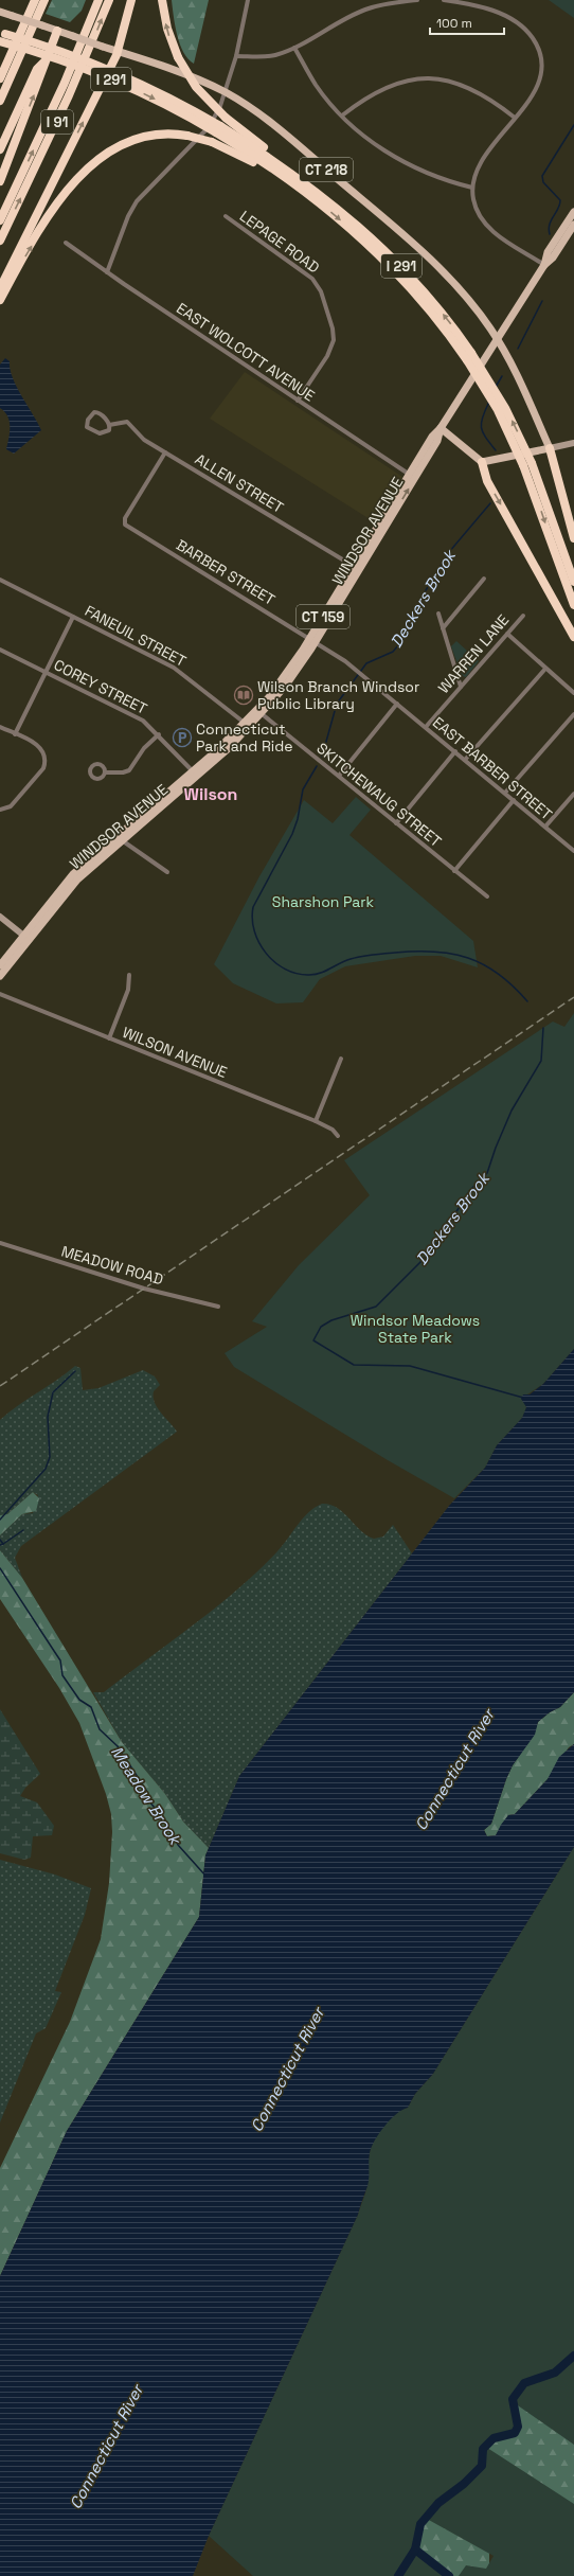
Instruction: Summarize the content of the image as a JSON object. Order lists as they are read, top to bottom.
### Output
{
  "streets": {
    "highway": ["I 291", "I 91"],
    "main road": ["CT 218", "WINDSOR AVENUE", "CT 159"],
    "street": [
      "LEPAGE ROAD",
      "EAST WOLCOTT AVENUE",
      "ALLEN STREET",
      "BARBER STREET",
      "FANEUIL STREET",
      "WARREN LANE",
      "COREY STREET",
      "EAST BARBER STREET",
      "SKITCHEWAUG STREET",
      "WILSON AVENUE",
      "MEADOW ROAD"
    ]
  },
  "crossings": [
    ["CT 218", "WINDSOR AVENUE"],
    ["LEPAGE ROAD", "EAST WOLCOTT AVENUE"],
    ["EAST WOLCOTT AVENUE", "WINDSOR AVENUE"],
    ["ALLEN STREET", "WINDSOR AVENUE"],
    ["ALLEN STREET", "BARBER STREET"],
    ["WINDSOR AVENUE", "BARBER STREET"],
    ["WINDSOR AVENUE", "FANEUIL STREET"],
    ["WINDSOR AVENUE", "COREY STREET"],
    ["WINDSOR AVENUE", "EAST BARBER STREET"],
    ["WINDSOR AVENUE", "SKITCHEWAUG STREET"],
    ["BARBER STREET", "EAST BARBER STREET"],
    ["WARREN LANE", "EAST BARBER STREET"]
  ],
  "districts": ["Wilson"],
  "water": ["Deckers Brook", "Connecticut River", "Meadow Brook"],
  "parks": ["Sharshon Park", "Windsor Meadows State Park"],
  "places": {
    "library": ["Wilson Branch Windsor Public Library"],
    "parking": ["Connecticut Park and Ride"]
  },
  "scale_bar": "100 m"
}
